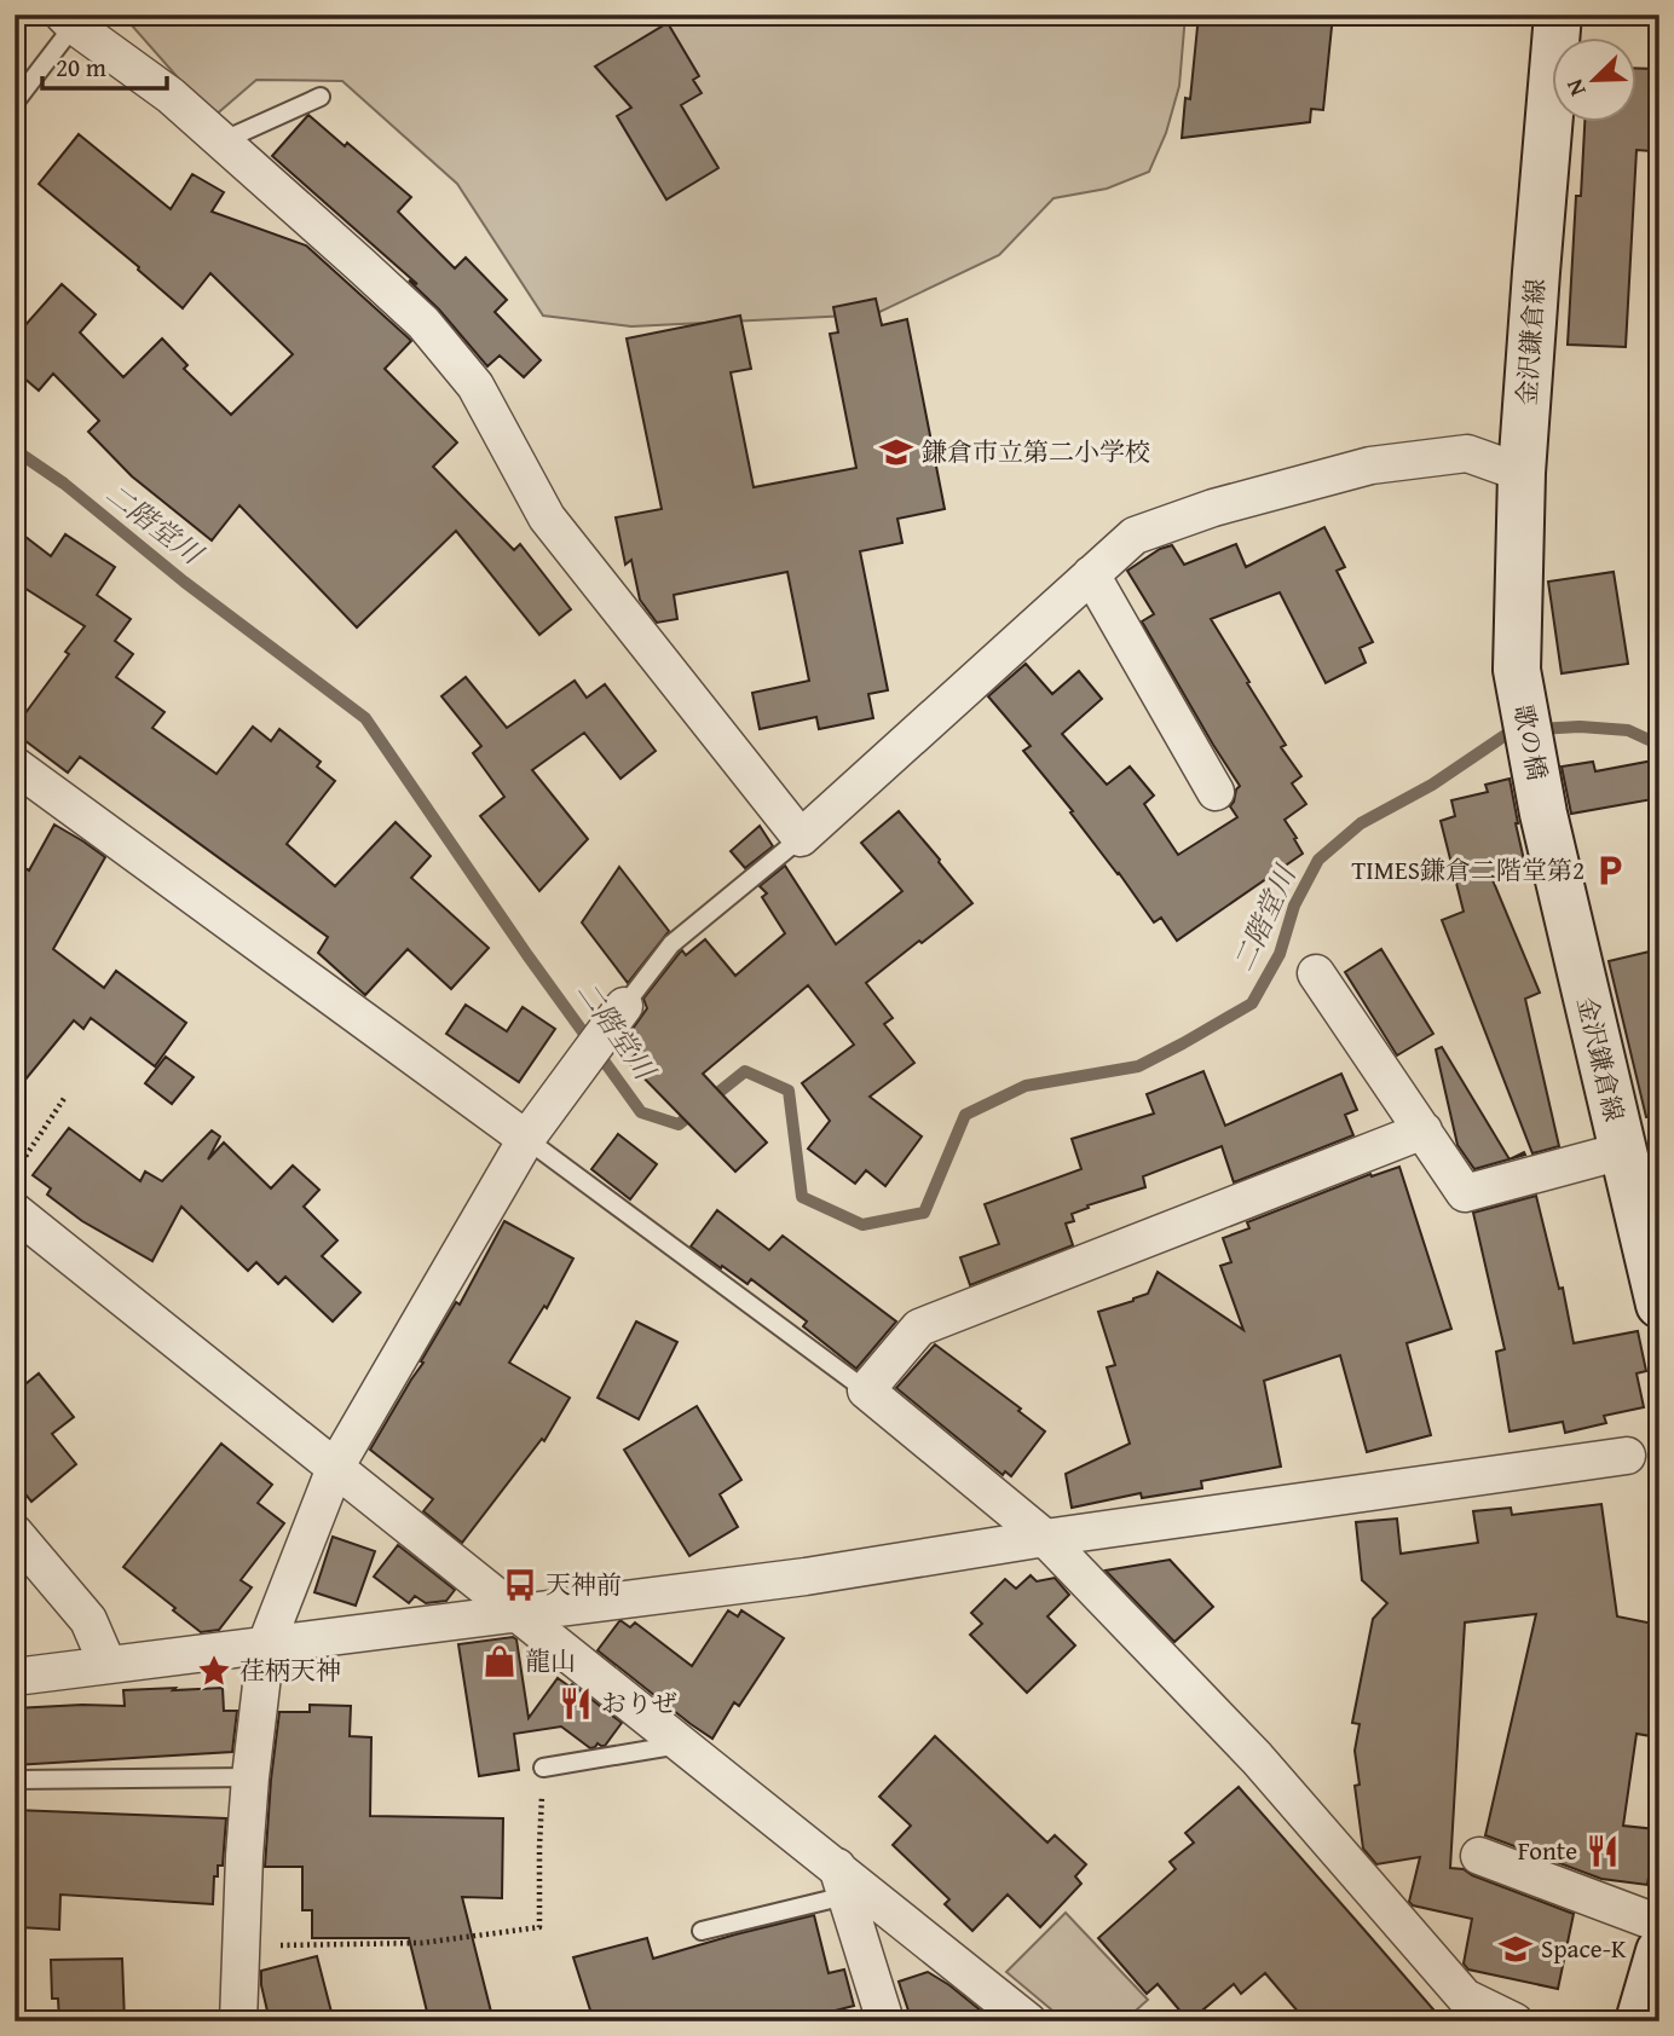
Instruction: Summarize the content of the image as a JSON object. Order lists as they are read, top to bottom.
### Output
{
  "streets": {
    "main road": ["金沢鎌倉線", "歌の橋"]
  },
  "crossings": [
    ["金沢鎌倉線", "歌の橋"]
  ],
  "water": ["二階堂川"],
  "places": {
    "school or university": ["鎌倉市立第二小学校", "Space-K"],
    "parking": ["TIMES鎌倉二階堂第2"],
    "bus stop": ["天神前"],
    "shop": ["龍山"],
    "place": ["荏柄天神"],
    "restaurant": ["おりぜ", "Fonte"]
  },
  "scale_bar": "20 m",
  "north": "bottom left"
}
